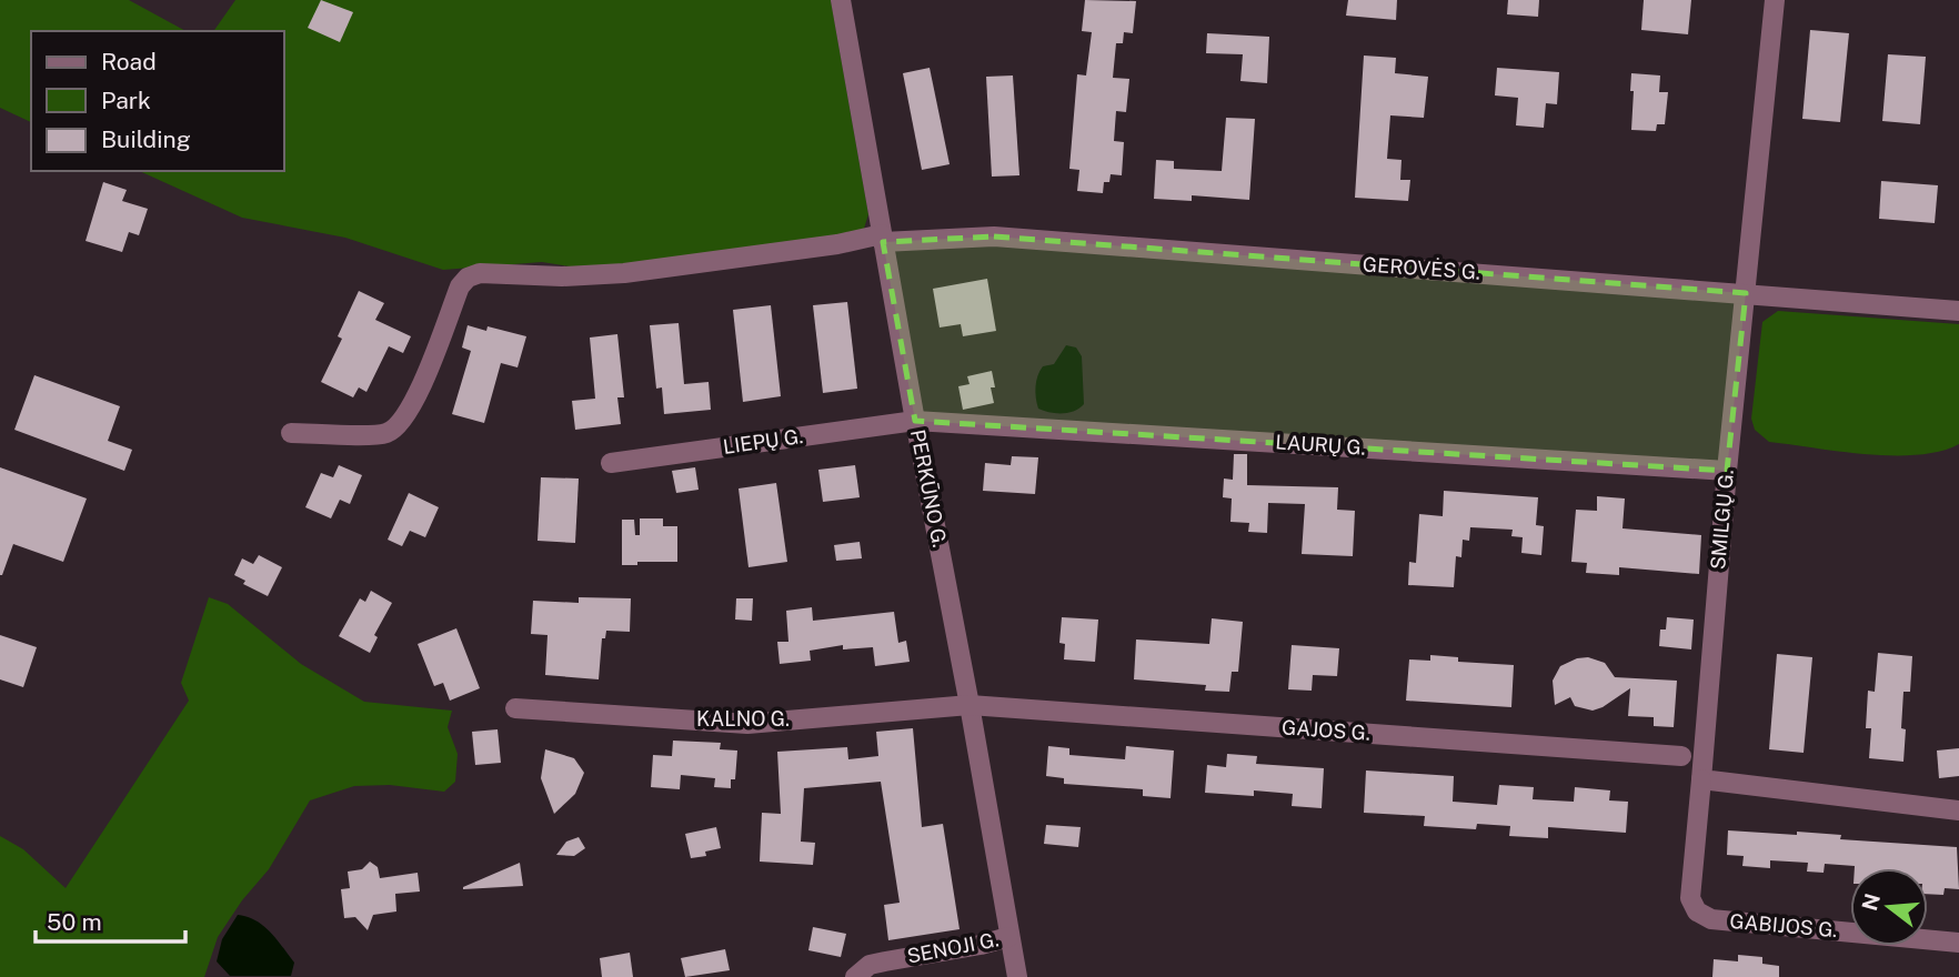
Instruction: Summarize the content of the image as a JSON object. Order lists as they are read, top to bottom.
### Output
{
  "streets": {
    "street": [
      "GEROVĖS G.",
      "LIEPŲ G.",
      "LAURŲ G.",
      "PERKŪNO G.",
      "SMILGŲ G.",
      "KALNO G.",
      "GAJOS G.",
      "GABIJOS G.",
      "SENOJI G."
    ]
  },
  "crossings": [
    ["GEROVĖS G.", "PERKŪNO G."],
    ["GEROVĖS G.", "SMILGŲ G."],
    ["LIEPŲ G.", "LAURŲ G."],
    ["LIEPŲ G.", "PERKŪNO G."],
    ["LAURŲ G.", "PERKŪNO G."],
    ["LAURŲ G.", "SMILGŲ G."],
    ["PERKŪNO G.", "KALNO G."],
    ["PERKŪNO G.", "GAJOS G."],
    ["PERKŪNO G.", "SENOJI G."],
    ["SMILGŲ G.", "GABIJOS G."],
    ["KALNO G.", "GAJOS G."]
  ],
  "legend": ["Road", "Park", "Building"],
  "scale_bar": "50 m",
  "north": "left"
}
